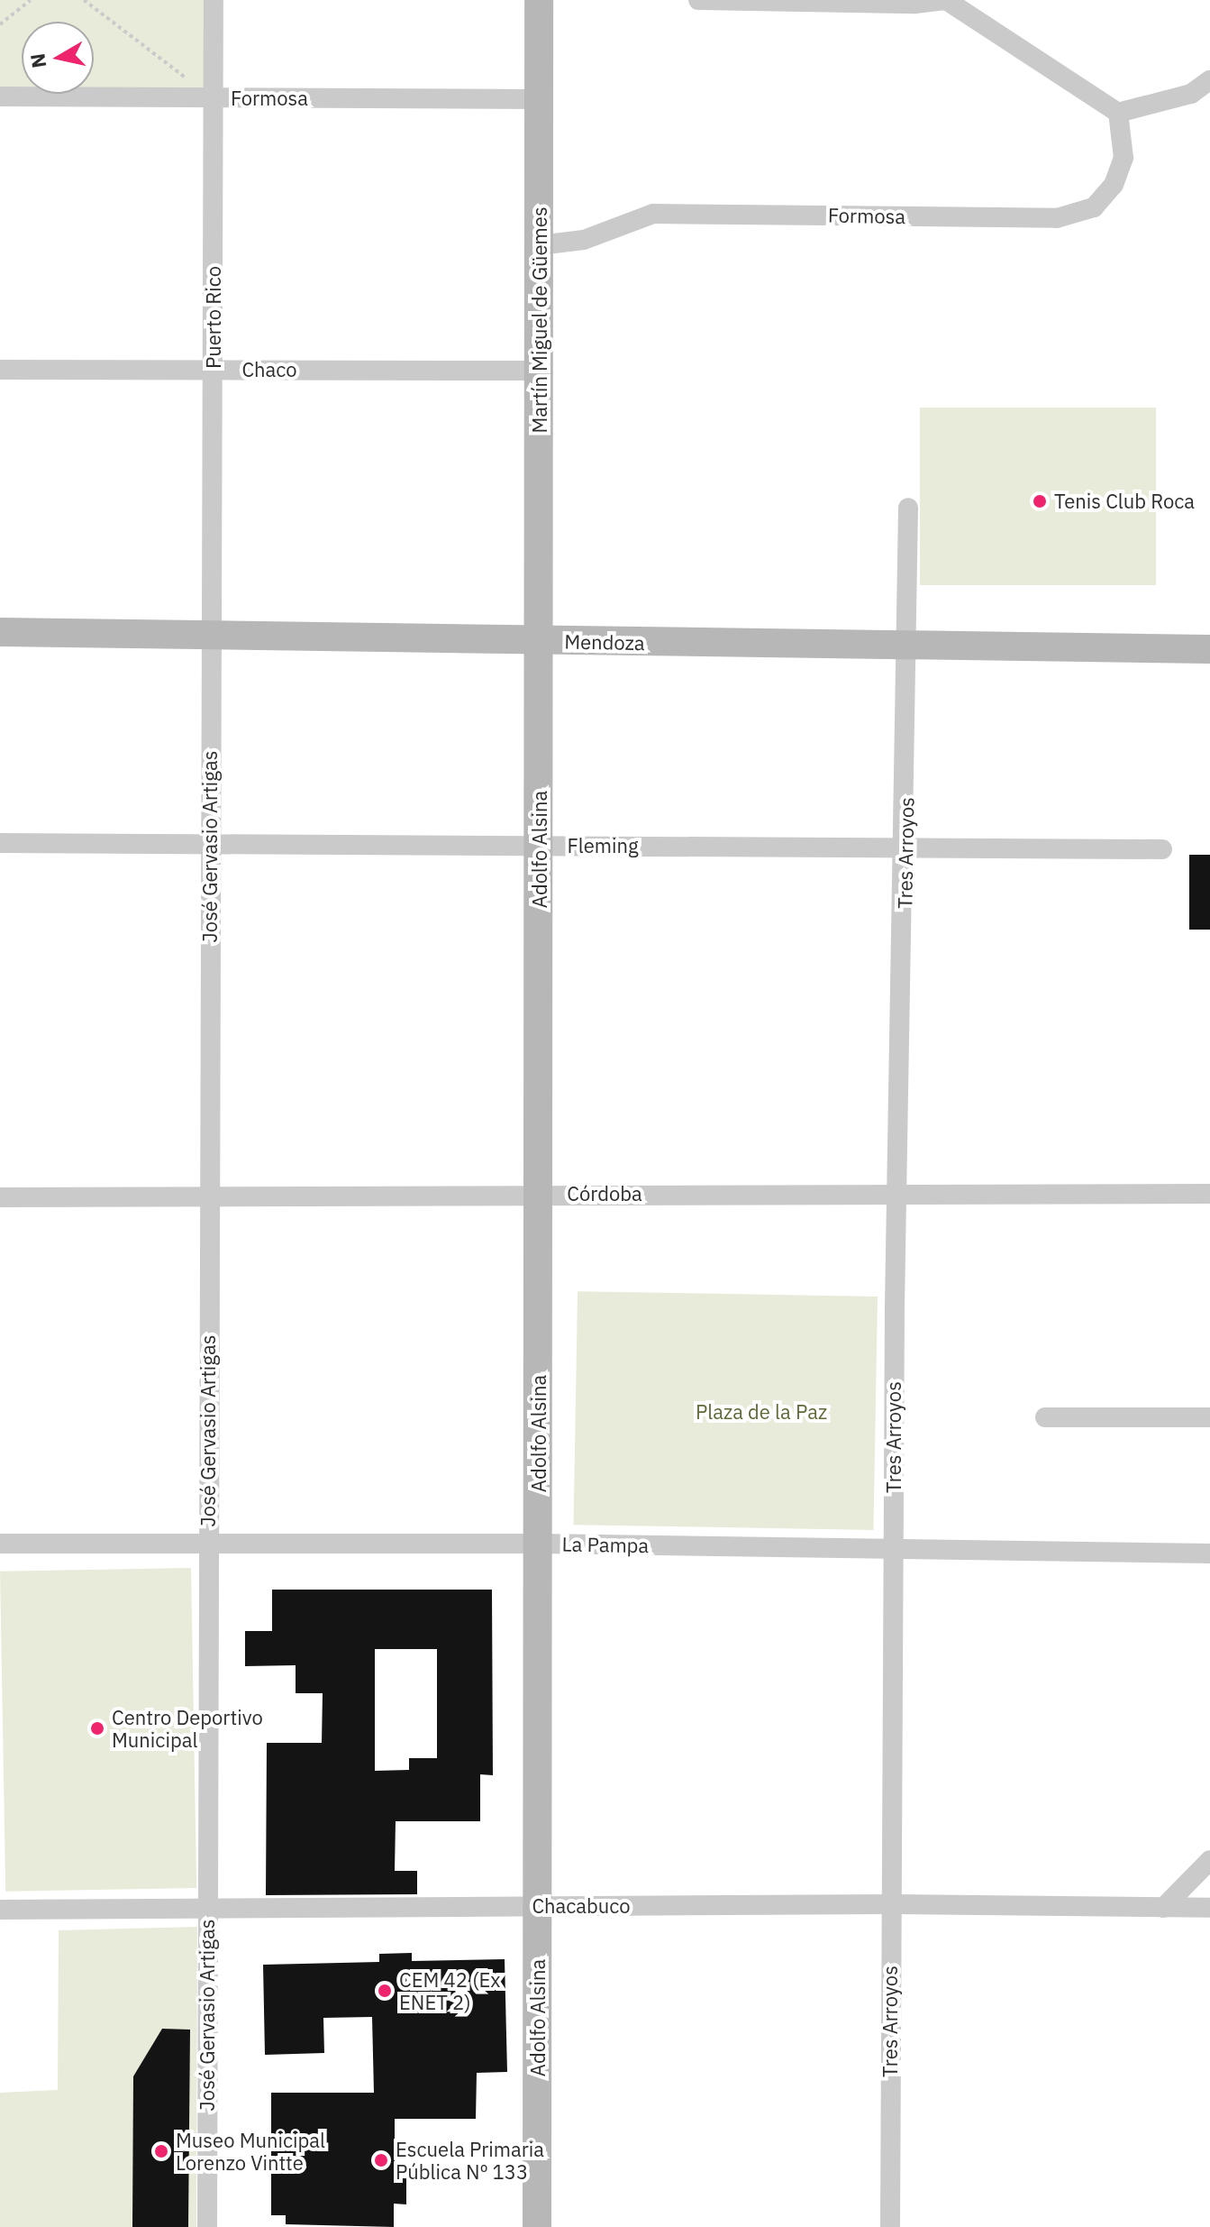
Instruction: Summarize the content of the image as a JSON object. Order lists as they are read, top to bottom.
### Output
{
  "streets": {
    "main road": ["Martín Miguel de Güemes", "Mendoza", "Adolfo Alsina"],
    "street": [
      "Formosa",
      "Puerto Rico",
      "Chaco",
      "Fleming",
      "José Gervasio Artigas",
      "Tres Arroyos",
      "Córdoba",
      "La Pampa",
      "Chacabuco"
    ]
  },
  "crossings": [
    ["Formosa", "Puerto Rico"],
    ["Formosa", "Martín Miguel de Güemes"],
    ["Puerto Rico", "Chaco"],
    ["Puerto Rico", "Mendoza"],
    ["Puerto Rico", "José Gervasio Artigas"],
    ["Martín Miguel de Güemes", "Chaco"],
    ["Martín Miguel de Güemes", "Mendoza"],
    ["Martín Miguel de Güemes", "Adolfo Alsina"],
    ["Mendoza", "José Gervasio Artigas"],
    ["Mendoza", "Adolfo Alsina"],
    ["Mendoza", "Tres Arroyos"],
    ["Fleming", "José Gervasio Artigas"],
    ["Fleming", "Adolfo Alsina"],
    ["Fleming", "Tres Arroyos"],
    ["José Gervasio Artigas", "Córdoba"],
    ["José Gervasio Artigas", "La Pampa"],
    ["José Gervasio Artigas", "Chacabuco"],
    ["Adolfo Alsina", "Córdoba"],
    ["Adolfo Alsina", "La Pampa"],
    ["Adolfo Alsina", "Chacabuco"],
    ["Tres Arroyos", "Córdoba"],
    ["Tres Arroyos", "La Pampa"],
    ["Tres Arroyos", "Chacabuco"]
  ],
  "parks": ["Plaza de la Paz"],
  "places": [
    "Tenis Club Roca",
    "Centro Deportivo Municipal",
    "CEM 42 (Ex ENET 2)",
    "Museo Municipal Lorenzo Vintte",
    "Escuela Primaria Pública Nº 133"
  ],
  "north": "left"
}
